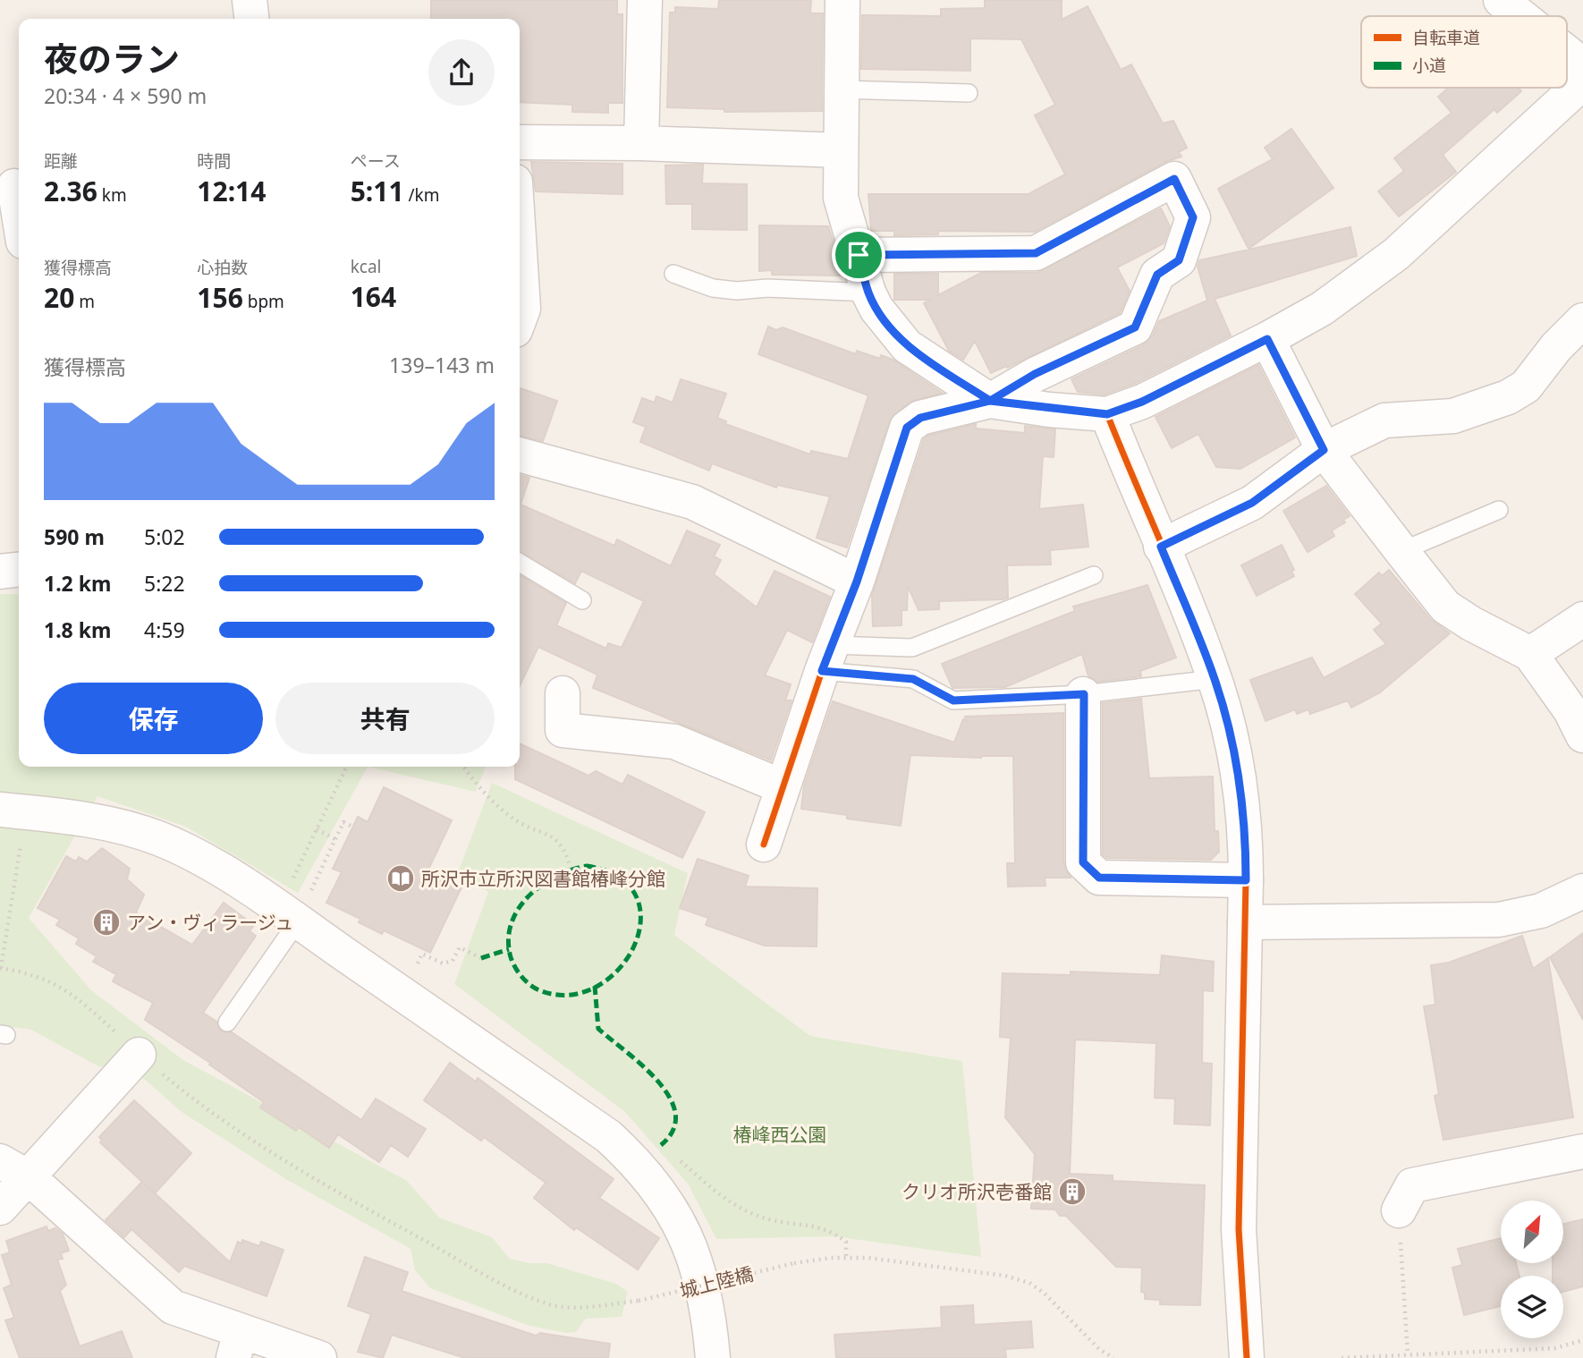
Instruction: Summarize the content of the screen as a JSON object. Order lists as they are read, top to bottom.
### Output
{
  "streets": {
    "path": ["城上陸橋"]
  },
  "parks": ["椿峰西公園"],
  "places": {
    "library": ["所沢市立所沢図書館椿峰分館"],
    "building": ["アン・ヴィラージュ", "クリオ所沢壱番館"]
  },
  "legend": ["自転車道", "小道"],
  "north": "top right",
  "page": {
    "heading": ["夜のラン", "20:34 · 4 × 590 m"],
    "stats": [
      ["距離", "2.36 km"],
      ["時間", "12:14"],
      ["ペース", "5:11 /km"],
      ["獲得標高", "20 m"],
      ["心拍数", "156 bpm"],
      ["kcal", "164"]
    ],
    "chart": ["獲得標高", "139–143 m"],
    "list": [
      {
        "name": "590 m",
        "note": "5:02"
      },
      {
        "name": "1.2 km",
        "note": "5:22"
      },
      {
        "name": "1.8 km",
        "note": "4:59"
      }
    ],
    "buttons": ["保存", "共有"]
  }
}
